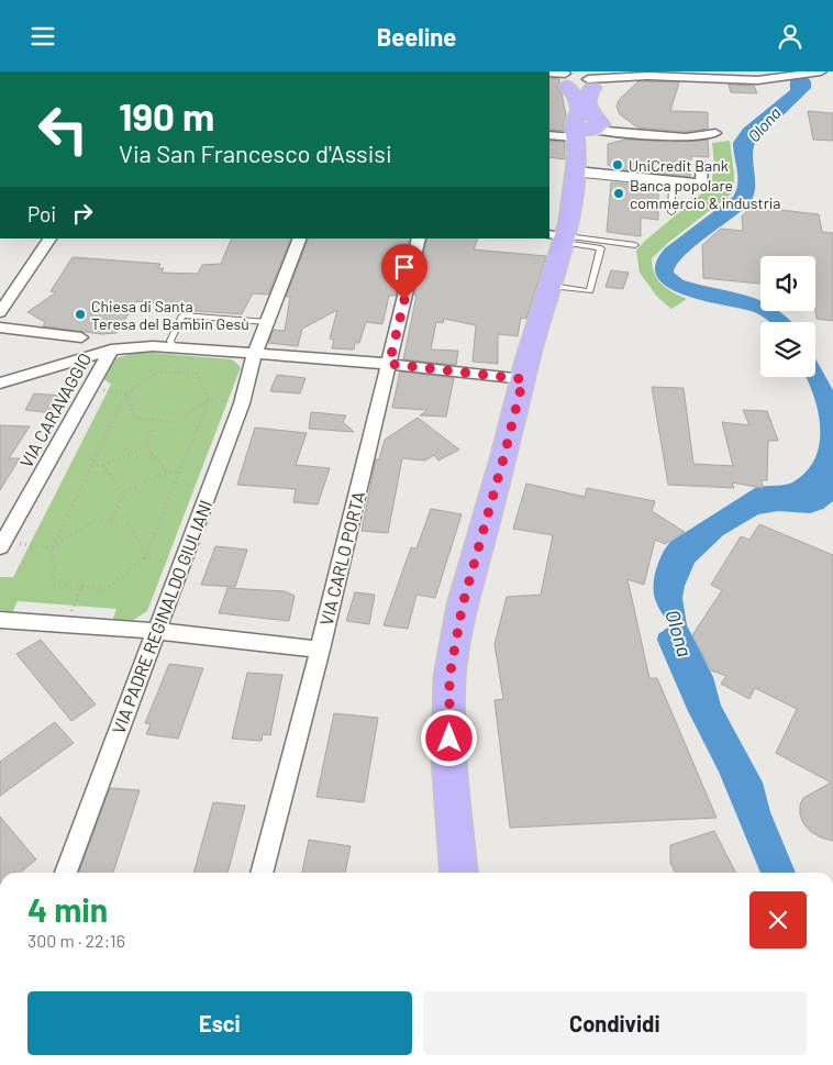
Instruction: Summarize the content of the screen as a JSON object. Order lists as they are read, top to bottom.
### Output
{
  "streets": {
    "street": ["VIA CARAVAGGIO", "VIA CARLO PORTA", "VIA PADRE REGINALDO GIULIANI"]
  },
  "water": ["Olona"],
  "places": ["UniCredit Bank", "Banca popolare commercio & industria", "Chiesa di Santa Teresa del Bambin Gesù"],
  "page": {
    "header": "Beeline",
    "turn": ["190 m", "Via San Francesco d'Assisi"],
    "then": "Poi",
    "heading": ["4 min", "300 m · 22:16"],
    "buttons": ["Esci", "Condividi"]
  }
}
